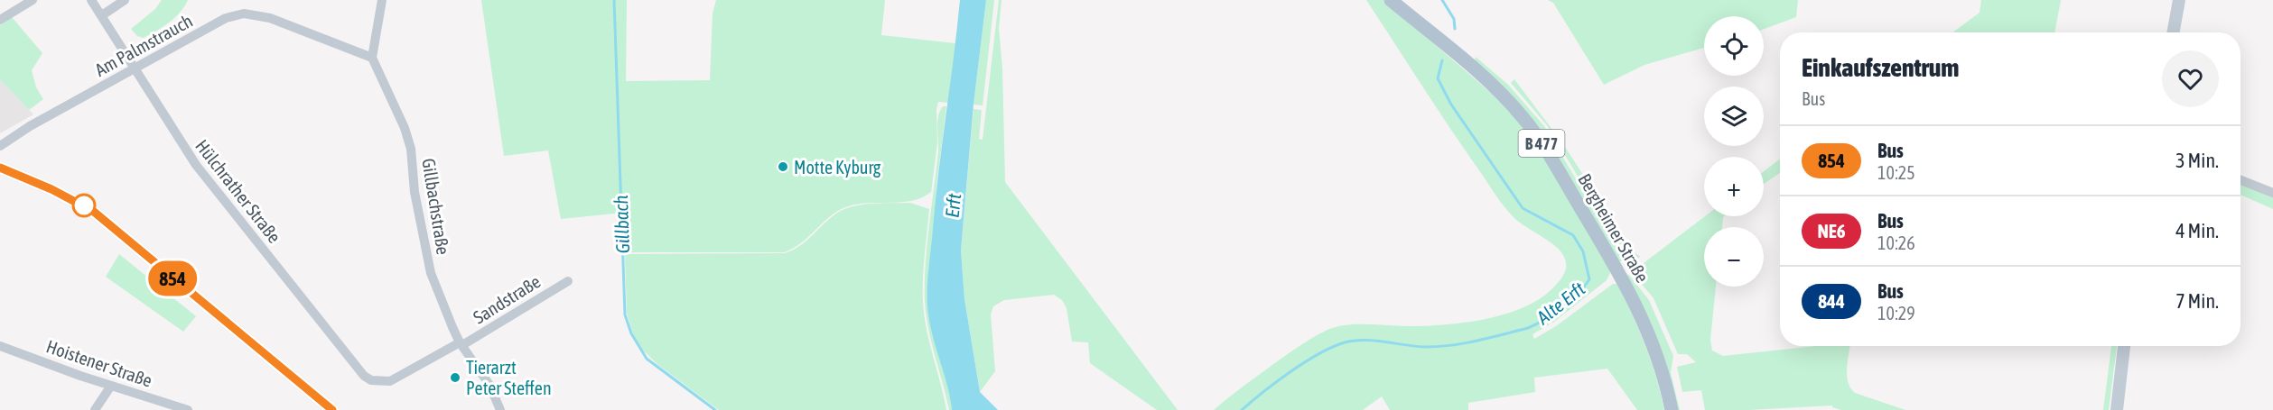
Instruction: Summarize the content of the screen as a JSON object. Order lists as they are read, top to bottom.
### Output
{
  "streets": {
    "main road": ["B 477", "Bergheimer Straße"],
    "street": [
      "Am Palmstrauch",
      "Hülchrather Straße",
      "Gillbachstraße",
      "Sandstraße",
      "Hoistener Straße"
    ]
  },
  "crossings": [
    ["Am Palmstrauch", "Hülchrather Straße"],
    ["Am Palmstrauch", "Gillbachstraße"],
    ["Hülchrather Straße", "Sandstraße"],
    ["Gillbachstraße", "Sandstraße"]
  ],
  "water": ["Erft", "Gillbach", "Alte Erft"],
  "places": ["Motte Kyburg", "Tierarzt Peter Steffen"],
  "lines": ["bus line 854"],
  "page": {
    "on_map": "854",
    "map_buttons": ["+", "−"],
    "heading": ["Einkaufszentrum", "Bus"],
    "list": [
      {
        "mark": "854",
        "name": "Bus",
        "note": "10:25",
        "value": "3 Min."
      },
      {
        "mark": "NE6",
        "name": "Bus",
        "note": "10:26",
        "value": "4 Min."
      },
      {
        "mark": "844",
        "name": "Bus",
        "note": "10:29",
        "value": "7 Min."
      }
    ]
  }
}
